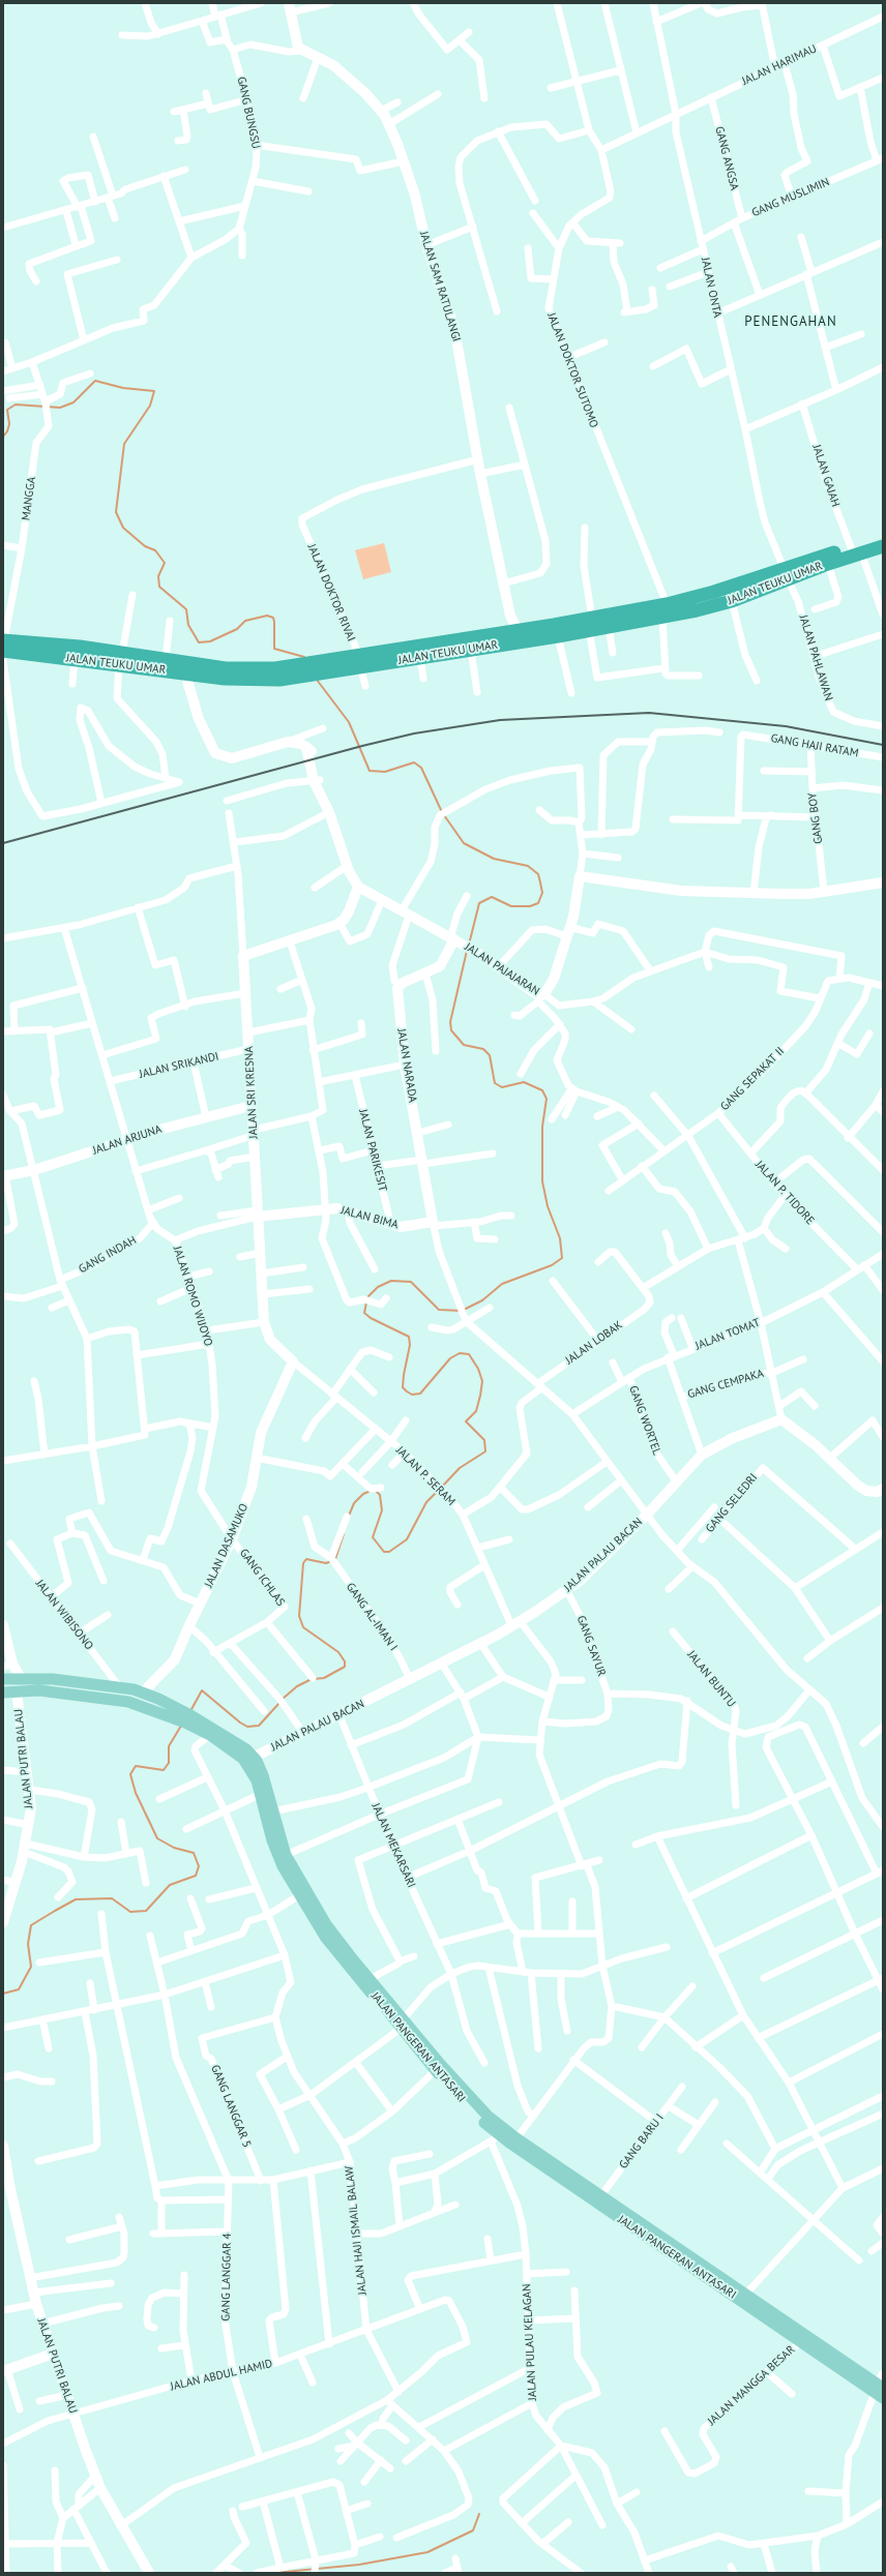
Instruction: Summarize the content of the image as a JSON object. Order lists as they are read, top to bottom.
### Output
{
  "streets": {
    "highway": ["JALAN TEUKU UMAR"],
    "main road": [
      "JALAN SAM RATULANGI",
      "JALAN PAJAJARAN",
      "JALAN NARADA",
      "JALAN SRI KRESNA",
      "JALAN ARJUNA",
      "JALAN BIMA",
      "JALAN DASAMUKO",
      "JALAN PALAU BACAN",
      "JALAN PUTRI BALAU",
      "JALAN PANGERAN ANTASARI"
    ],
    "street": [
      "JALAN HARIMAU",
      "GANG BUNGSU",
      "GANG ANGSA",
      "GANG MUSLIMIN",
      "JALAN ONTA",
      "JALAN DOKTOR SUTOMO",
      "JALAN GAJAH",
      "MANGGA",
      "JALAN DOKTOR RIVAI",
      "JALAN PAHLAWAN",
      "GANG HAJI RATAM",
      "GANG BOY",
      "JALAN SRIKANDI",
      "GANG SEPAKAT II",
      "JALAN PARIKESIT",
      "JALAN P. TIDORE",
      "GANG INDAH",
      "JALAN ROMO WIJOYO",
      "JALAN TOMAT",
      "JALAN LOBAK",
      "GANG CEMPAKA",
      "GANG WORTEL",
      "JALAN P. SERAM",
      "GANG SELEDRI",
      "GANG ICHLAS",
      "JALAN WIBISONO",
      "GANG AL-IMAN I",
      "GANG SAYUR",
      "JALAN BUNTU",
      "JALAN MEKARSARI",
      "GANG LANGGAR 5",
      "GANG BARU I",
      "JALAN HAJI ISMAIL BALAW",
      "GANG LANGGAR 4",
      "JALAN PULAU KELAGAN",
      "JALAN ABDUL HAMID",
      "JALAN MANGGA BESAR"
    ]
  },
  "crossings": [
    ["JALAN HARIMAU", "GANG ANGSA"],
    ["JALAN HARIMAU", "JALAN ONTA"],
    ["JALAN HARIMAU", "JALAN DOKTOR SUTOMO"],
    ["GANG ANGSA", "GANG MUSLIMIN"],
    ["GANG MUSLIMIN", "JALAN ONTA"],
    ["JALAN SAM RATULANGI", "JALAN TEUKU UMAR"],
    ["JALAN SAM RATULANGI", "JALAN DOKTOR RIVAI"],
    ["JALAN ONTA", "JALAN TEUKU UMAR"],
    ["JALAN ONTA", "JALAN PAHLAWAN"],
    ["JALAN DOKTOR SUTOMO", "JALAN TEUKU UMAR"],
    ["JALAN GAJAH", "JALAN TEUKU UMAR"],
    ["MANGGA", "JALAN TEUKU UMAR"],
    ["JALAN TEUKU UMAR", "JALAN DOKTOR RIVAI"],
    ["JALAN TEUKU UMAR", "JALAN PAHLAWAN"],
    ["GANG HAJI RATAM", "GANG BOY"],
    ["JALAN SRIKANDI", "JALAN SRI KRESNA"],
    ["JALAN NARADA", "JALAN BIMA"],
    ["GANG SEPAKAT II", "JALAN P. TIDORE"],
    ["GANG SEPAKAT II", "GANG CEMPAKA"],
    ["JALAN SRI KRESNA", "JALAN ARJUNA"],
    ["JALAN SRI KRESNA", "JALAN BIMA"],
    ["JALAN SRI KRESNA", "JALAN P. SERAM"],
    ["JALAN SRI KRESNA", "JALAN DASAMUKO"],
    ["JALAN PARIKESIT", "JALAN BIMA"],
    ["JALAN P. TIDORE", "JALAN TOMAT"],
    ["JALAN ROMO WIJOYO", "JALAN DASAMUKO"],
    ["JALAN ROMO WIJOYO", "GANG ICHLAS"],
    ["JALAN TOMAT", "GANG CEMPAKA"],
    ["JALAN TOMAT", "GANG WORTEL"],
    ["GANG CEMPAKA", "JALAN PALAU BACAN"],
    ["GANG WORTEL", "JALAN PALAU BACAN"],
    ["JALAN P. SERAM", "JALAN DASAMUKO"],
    ["JALAN P. SERAM", "JALAN PALAU BACAN"],
    ["JALAN DASAMUKO", "GANG ICHLAS"],
    ["JALAN DASAMUKO", "JALAN PANGERAN ANTASARI"],
    ["JALAN PALAU BACAN", "GANG AL-IMAN I"],
    ["JALAN PALAU BACAN", "GANG SAYUR"],
    ["JALAN PALAU BACAN", "JALAN MEKARSARI"],
    ["JALAN PALAU BACAN", "JALAN PANGERAN ANTASARI"],
    ["JALAN WIBISONO", "JALAN PANGERAN ANTASARI"],
    ["JALAN PUTRI BALAU", "JALAN PANGERAN ANTASARI"],
    ["JALAN PUTRI BALAU", "JALAN ABDUL HAMID"],
    ["JALAN PANGERAN ANTASARI", "GANG BARU I"],
    ["JALAN PANGERAN ANTASARI", "JALAN PULAU KELAGAN"],
    ["JALAN PANGERAN ANTASARI", "JALAN MANGGA BESAR"],
    ["GANG LANGGAR 5", "JALAN HAJI ISMAIL BALAW"],
    ["JALAN HAJI ISMAIL BALAW", "JALAN ABDUL HAMID"],
    ["GANG LANGGAR 4", "JALAN ABDUL HAMID"]
  ],
  "districts": ["PENENGAHAN"]
}
